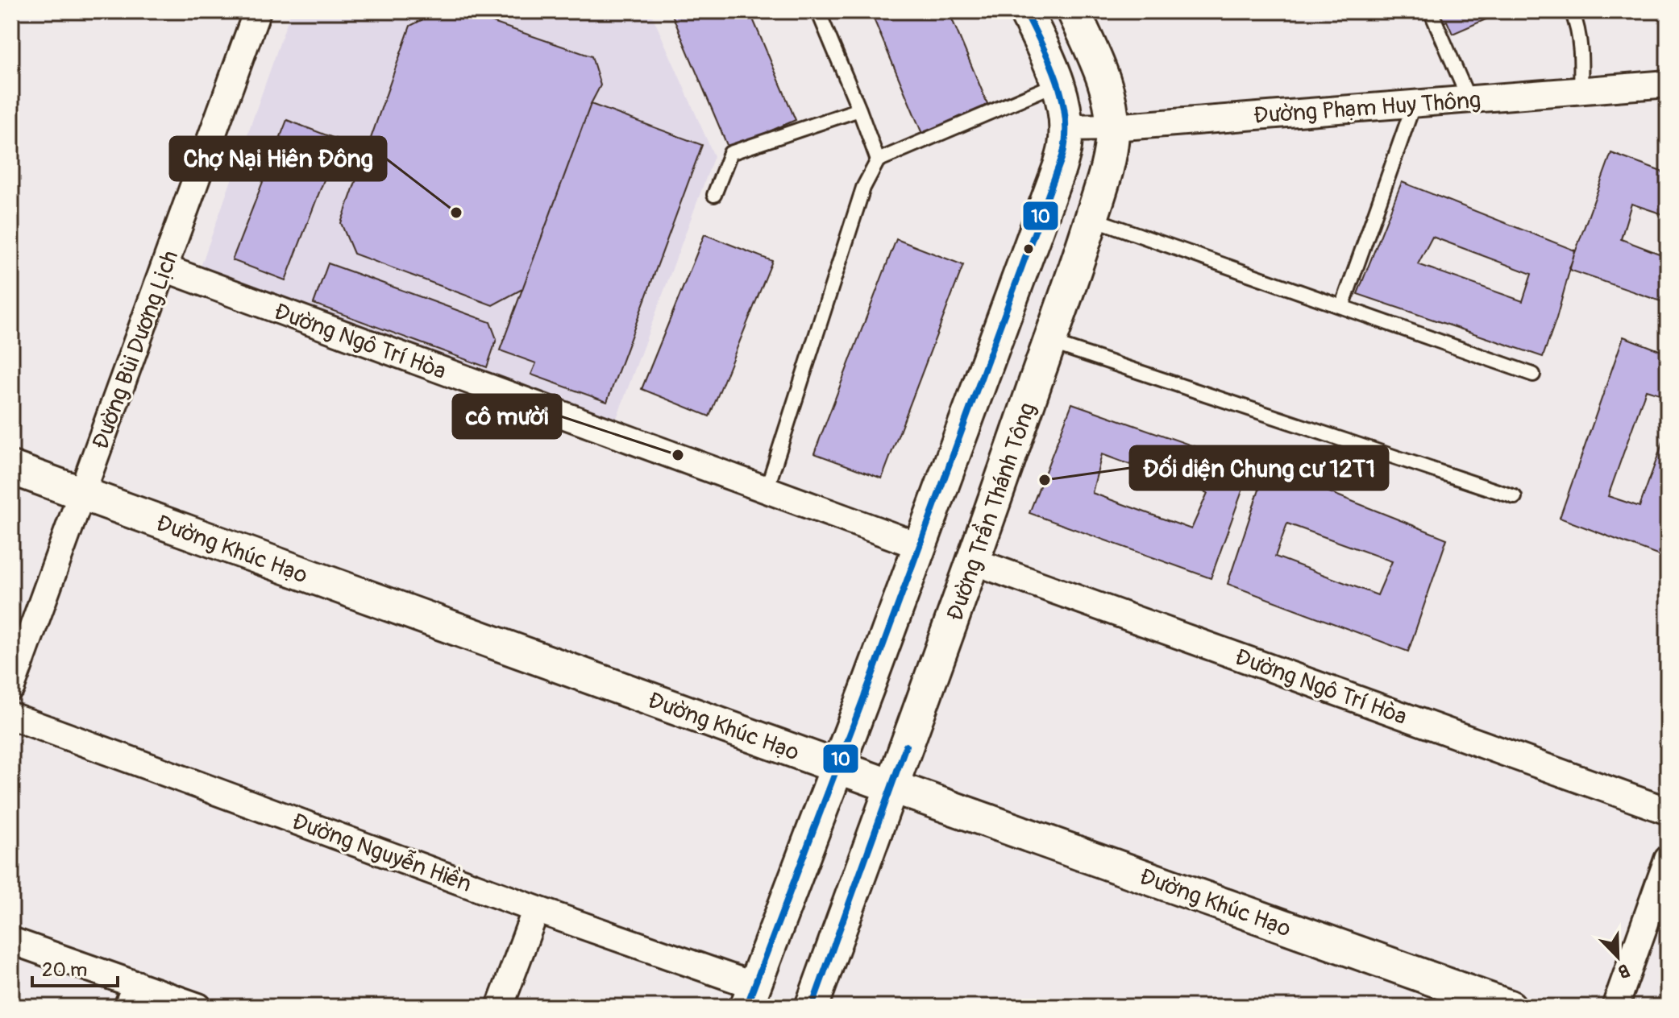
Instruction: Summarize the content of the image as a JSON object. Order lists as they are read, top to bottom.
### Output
{
  "streets": {
    "street": [
      "Đường Phạm Huy Thông",
      "Đường Ngô Trí Hòa",
      "Đường Bùi Dương Lịch",
      "Đường Trần Thánh Tông",
      "Đường Khúc Hạo",
      "Đường Nguyễn Hiền"
    ]
  },
  "crossings": [
    ["Đường Phạm Huy Thông", "Đường Trần Thánh Tông"],
    ["Đường Ngô Trí Hòa", "Đường Bùi Dương Lịch"],
    ["Đường Ngô Trí Hòa", "Đường Trần Thánh Tông"],
    ["Đường Bùi Dương Lịch", "Đường Khúc Hạo"],
    ["Đường Trần Thánh Tông", "Đường Khúc Hạo"]
  ],
  "places": ["Chợ Nại Hiên Đông", "cô mười", "Đối diện Chung cư 12T1"],
  "lines": ["transit line 10"],
  "scale_bar": "20 m",
  "north": "bottom right"
}
